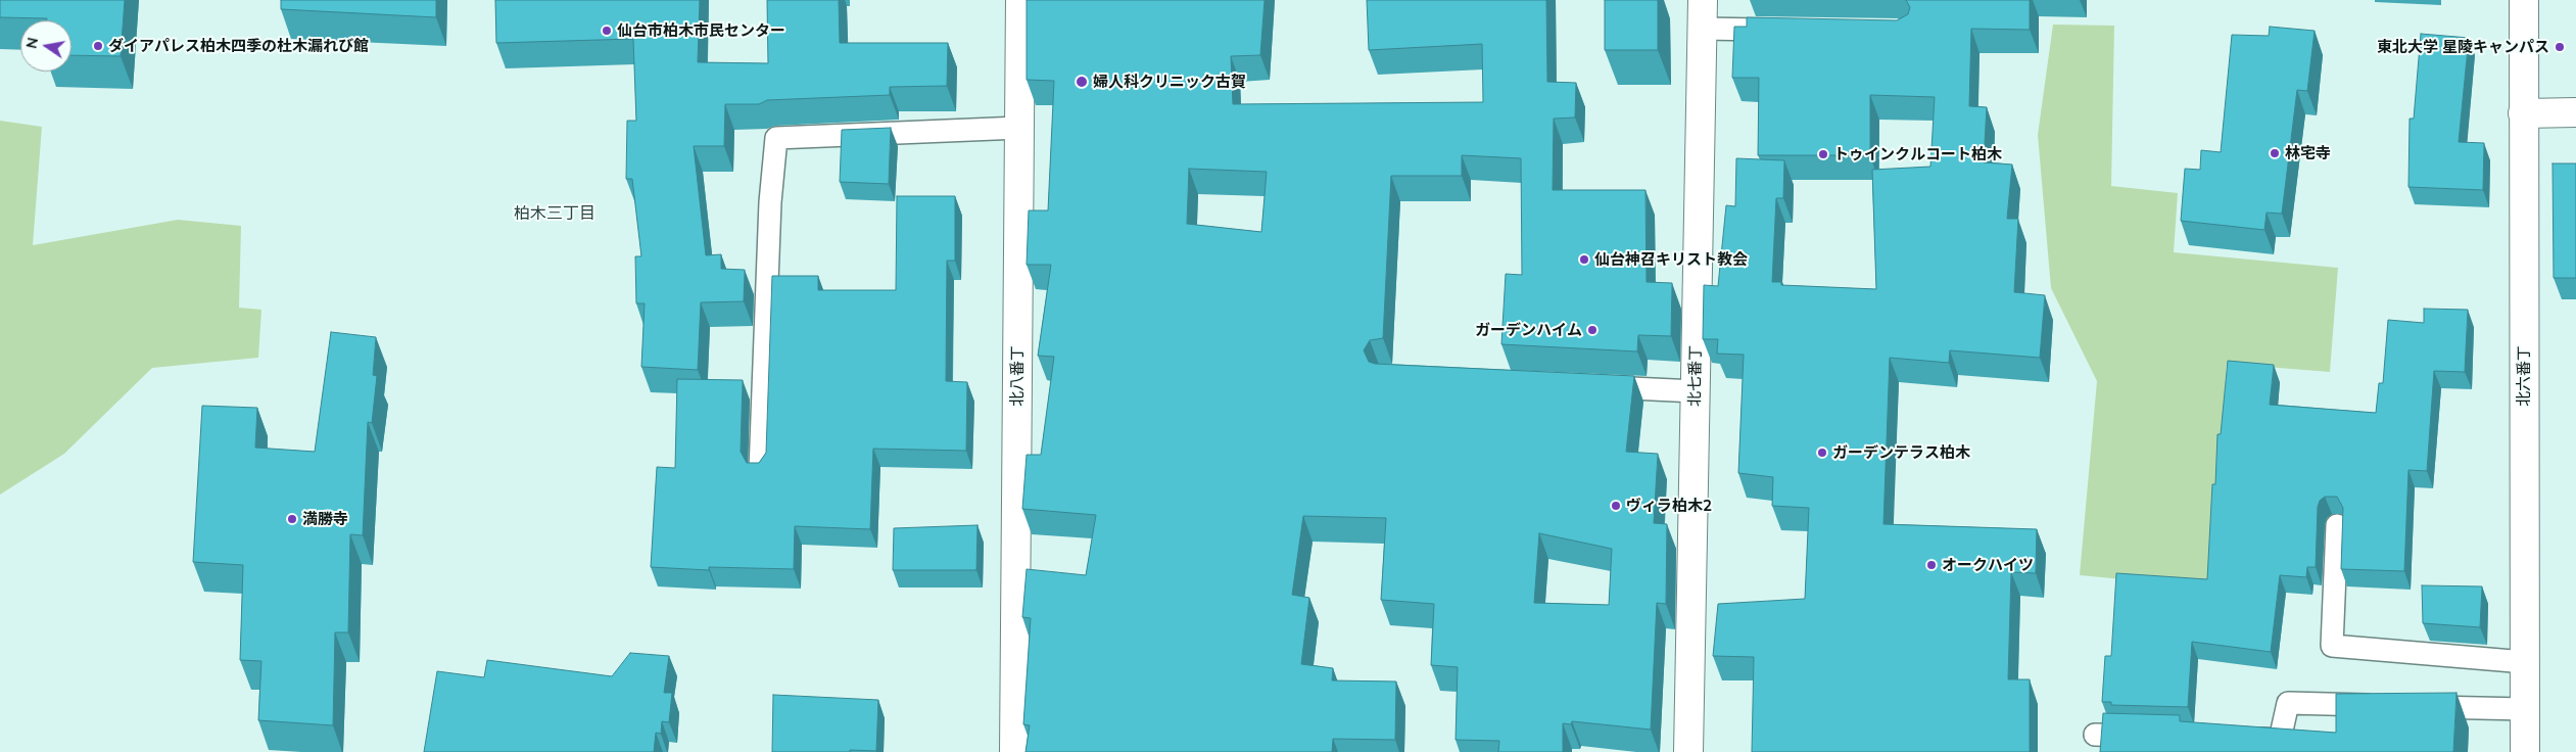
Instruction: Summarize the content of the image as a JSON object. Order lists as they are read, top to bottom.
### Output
{
  "streets": {
    "street": ["北八番丁", "北七番丁", "北六番丁"]
  },
  "districts": ["柏木三丁目"],
  "places": [
    "仙台市柏木市民センター",
    "ダイアパレス柏木四季の杜木漏れび館",
    "東北大学 星陵キャンパス",
    "婦人科クリニック古賀",
    "林宅寺",
    "トゥインクルコート柏木",
    "仙台神召キリスト教会",
    "ガーデンハイム",
    "ガーデンテラス柏木",
    "ヴィラ柏木2",
    "満勝寺",
    "オークハイツ"
  ],
  "north": "left"
}
